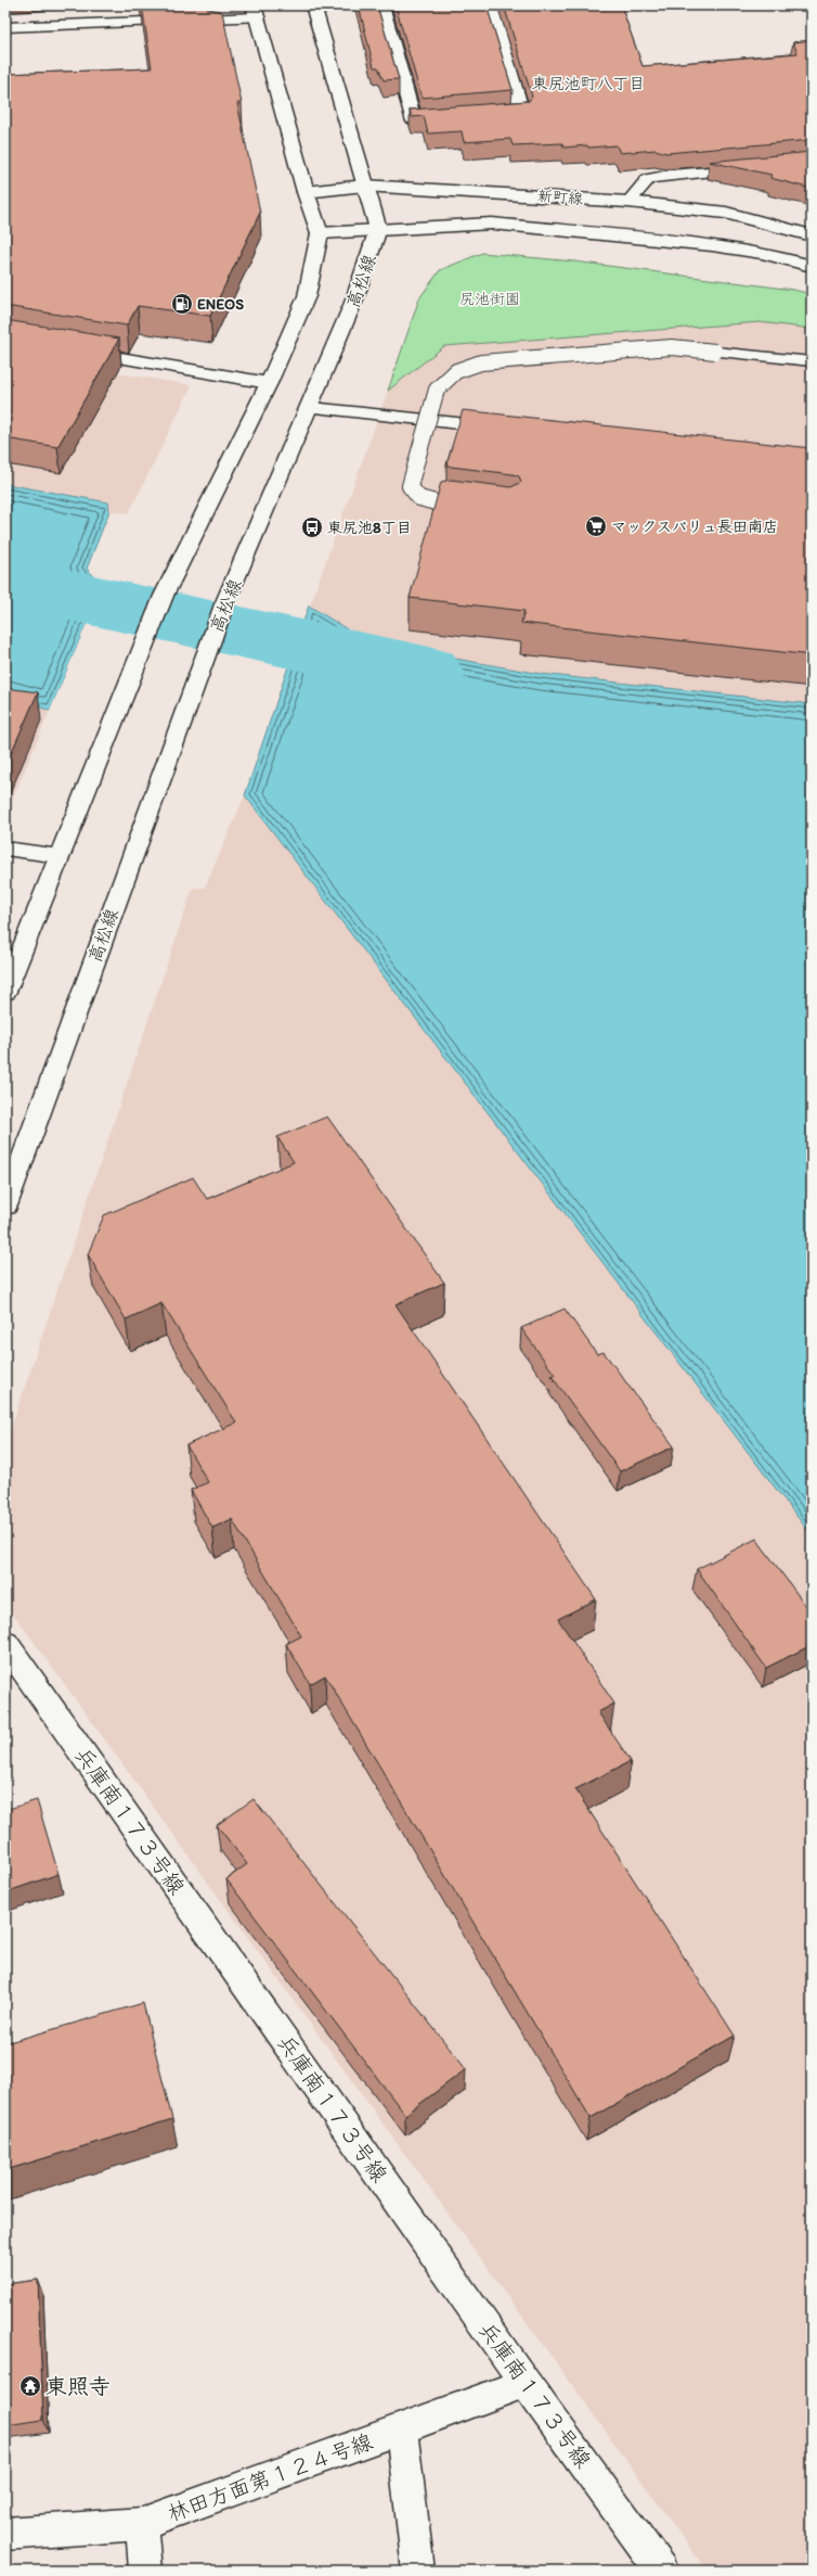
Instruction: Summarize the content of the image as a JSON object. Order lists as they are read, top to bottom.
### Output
{
  "streets": {
    "main road": [
      "新町線",
      "高松線",
      "兵庫南１７３号線",
      "林田方面第１２４号線"
    ]
  },
  "crossings": [
    ["新町線", "高松線"],
    ["兵庫南１７３号線", "林田方面第１２４号線"]
  ],
  "districts": ["東尻池町八丁目"],
  "parks": ["尻池街園"],
  "places": {
    "fuel station": ["ENEOS"],
    "supermarket": ["マックスバリュ長田南店"],
    "bus stop": ["東尻池8丁目"],
    "temple": ["東照寺"]
  }
}
